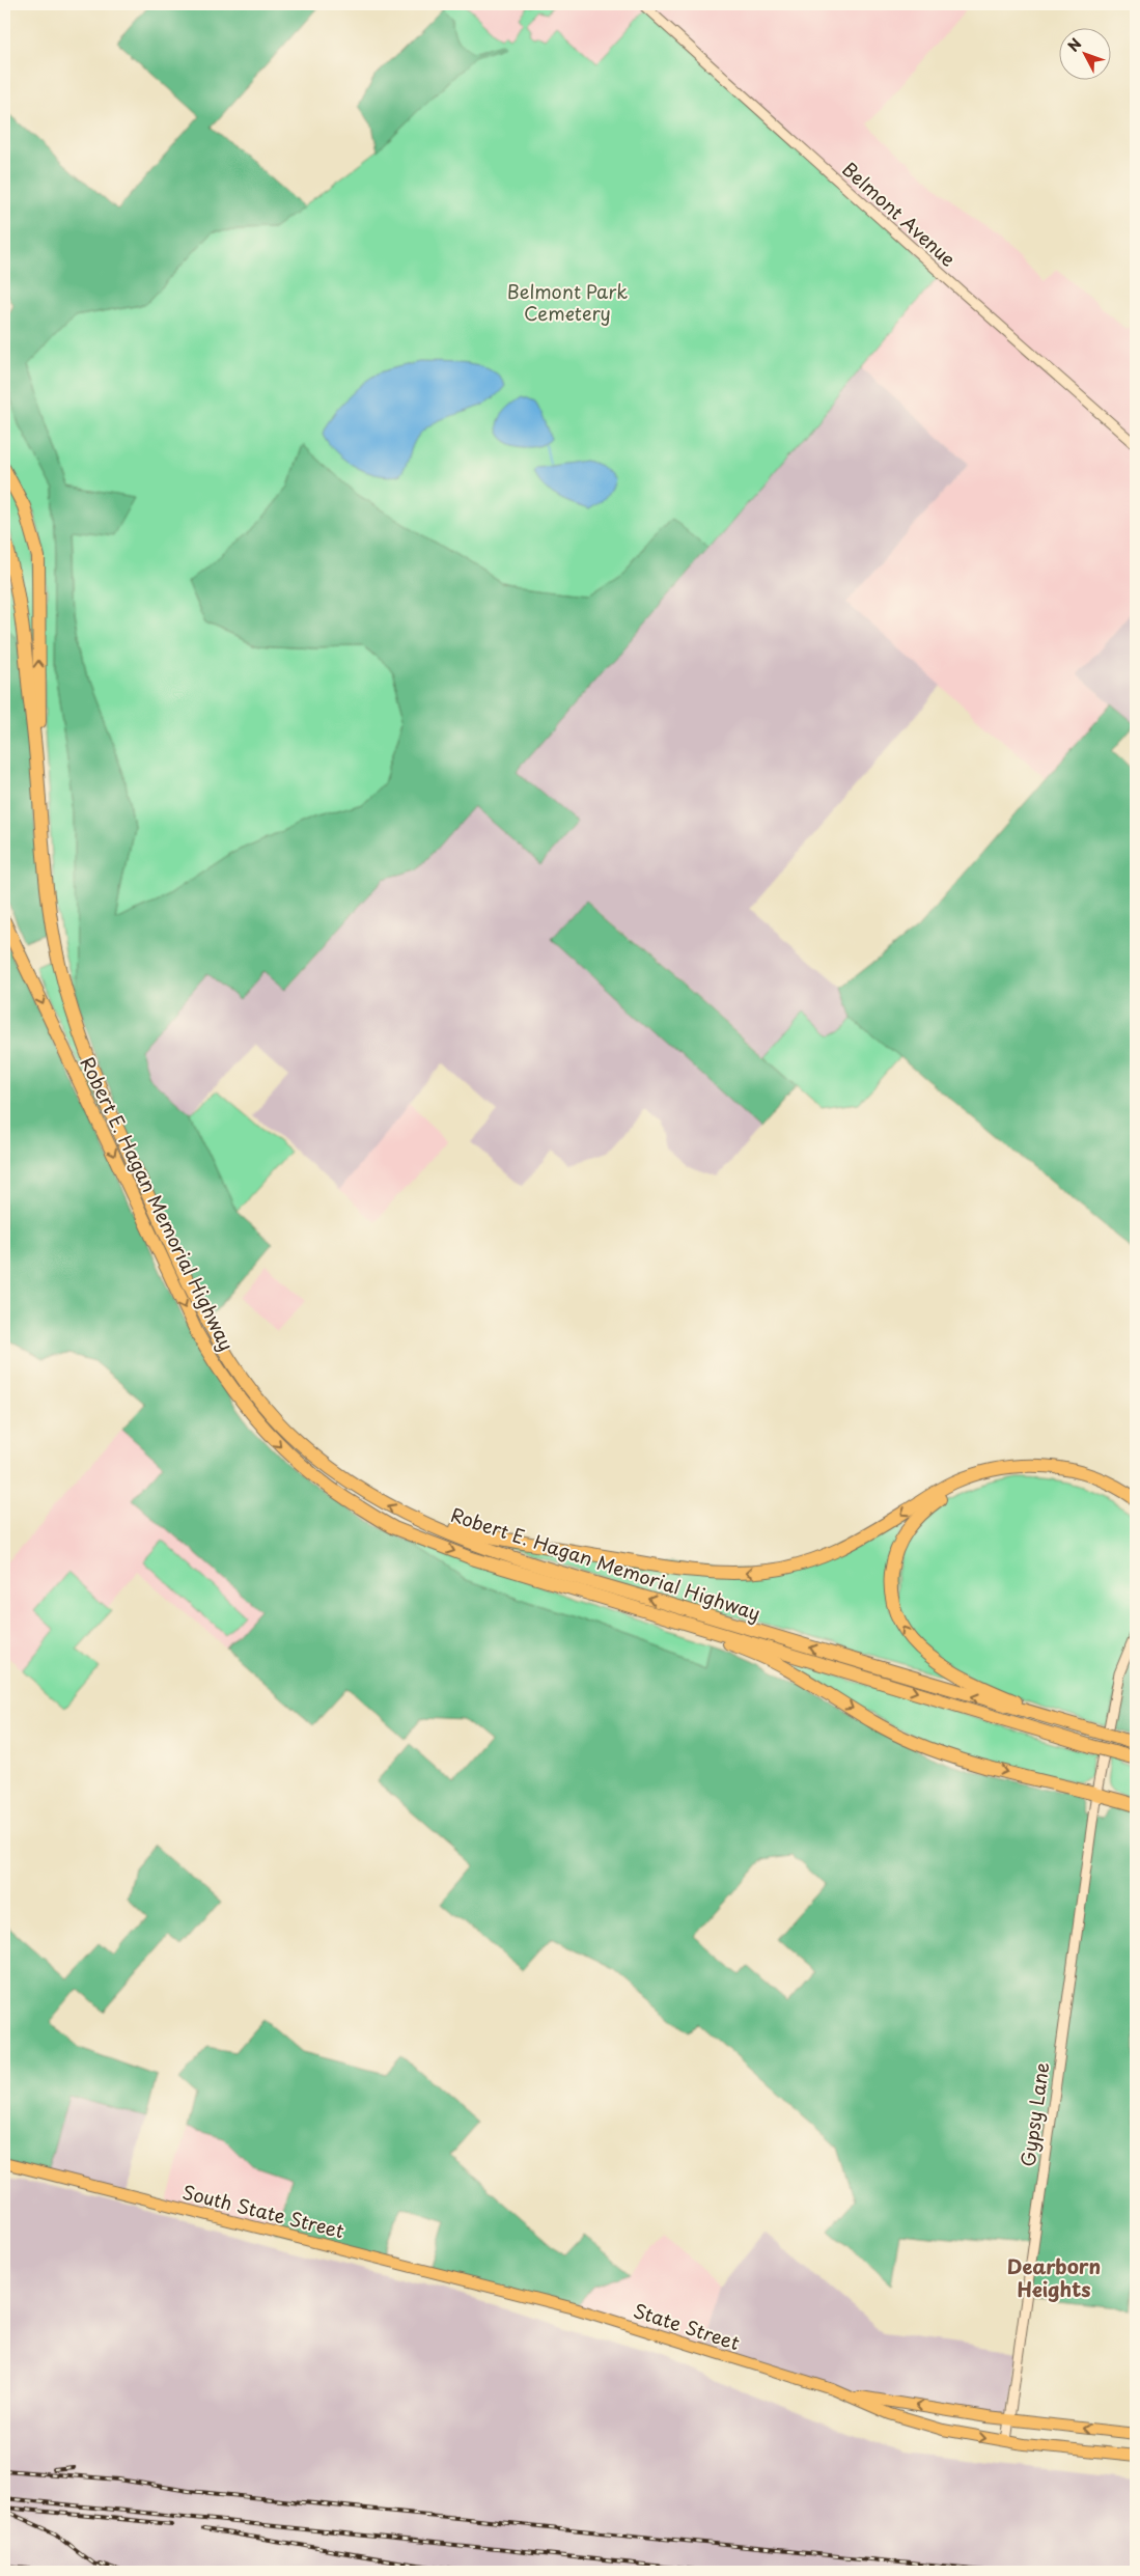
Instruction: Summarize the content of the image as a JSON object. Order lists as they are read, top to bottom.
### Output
{
  "streets": {
    "highway": ["Robert E. Hagan Memorial Highway"],
    "main road": [
      "Belmont Avenue",
      "Gypsy Lane",
      "South State Street",
      "State Street"
    ]
  },
  "crossings": [
    ["South State Street", "State Street"]
  ],
  "districts": ["Dearborn Heights"],
  "parks": ["Belmont Park Cemetery"],
  "north": "top left"
}
